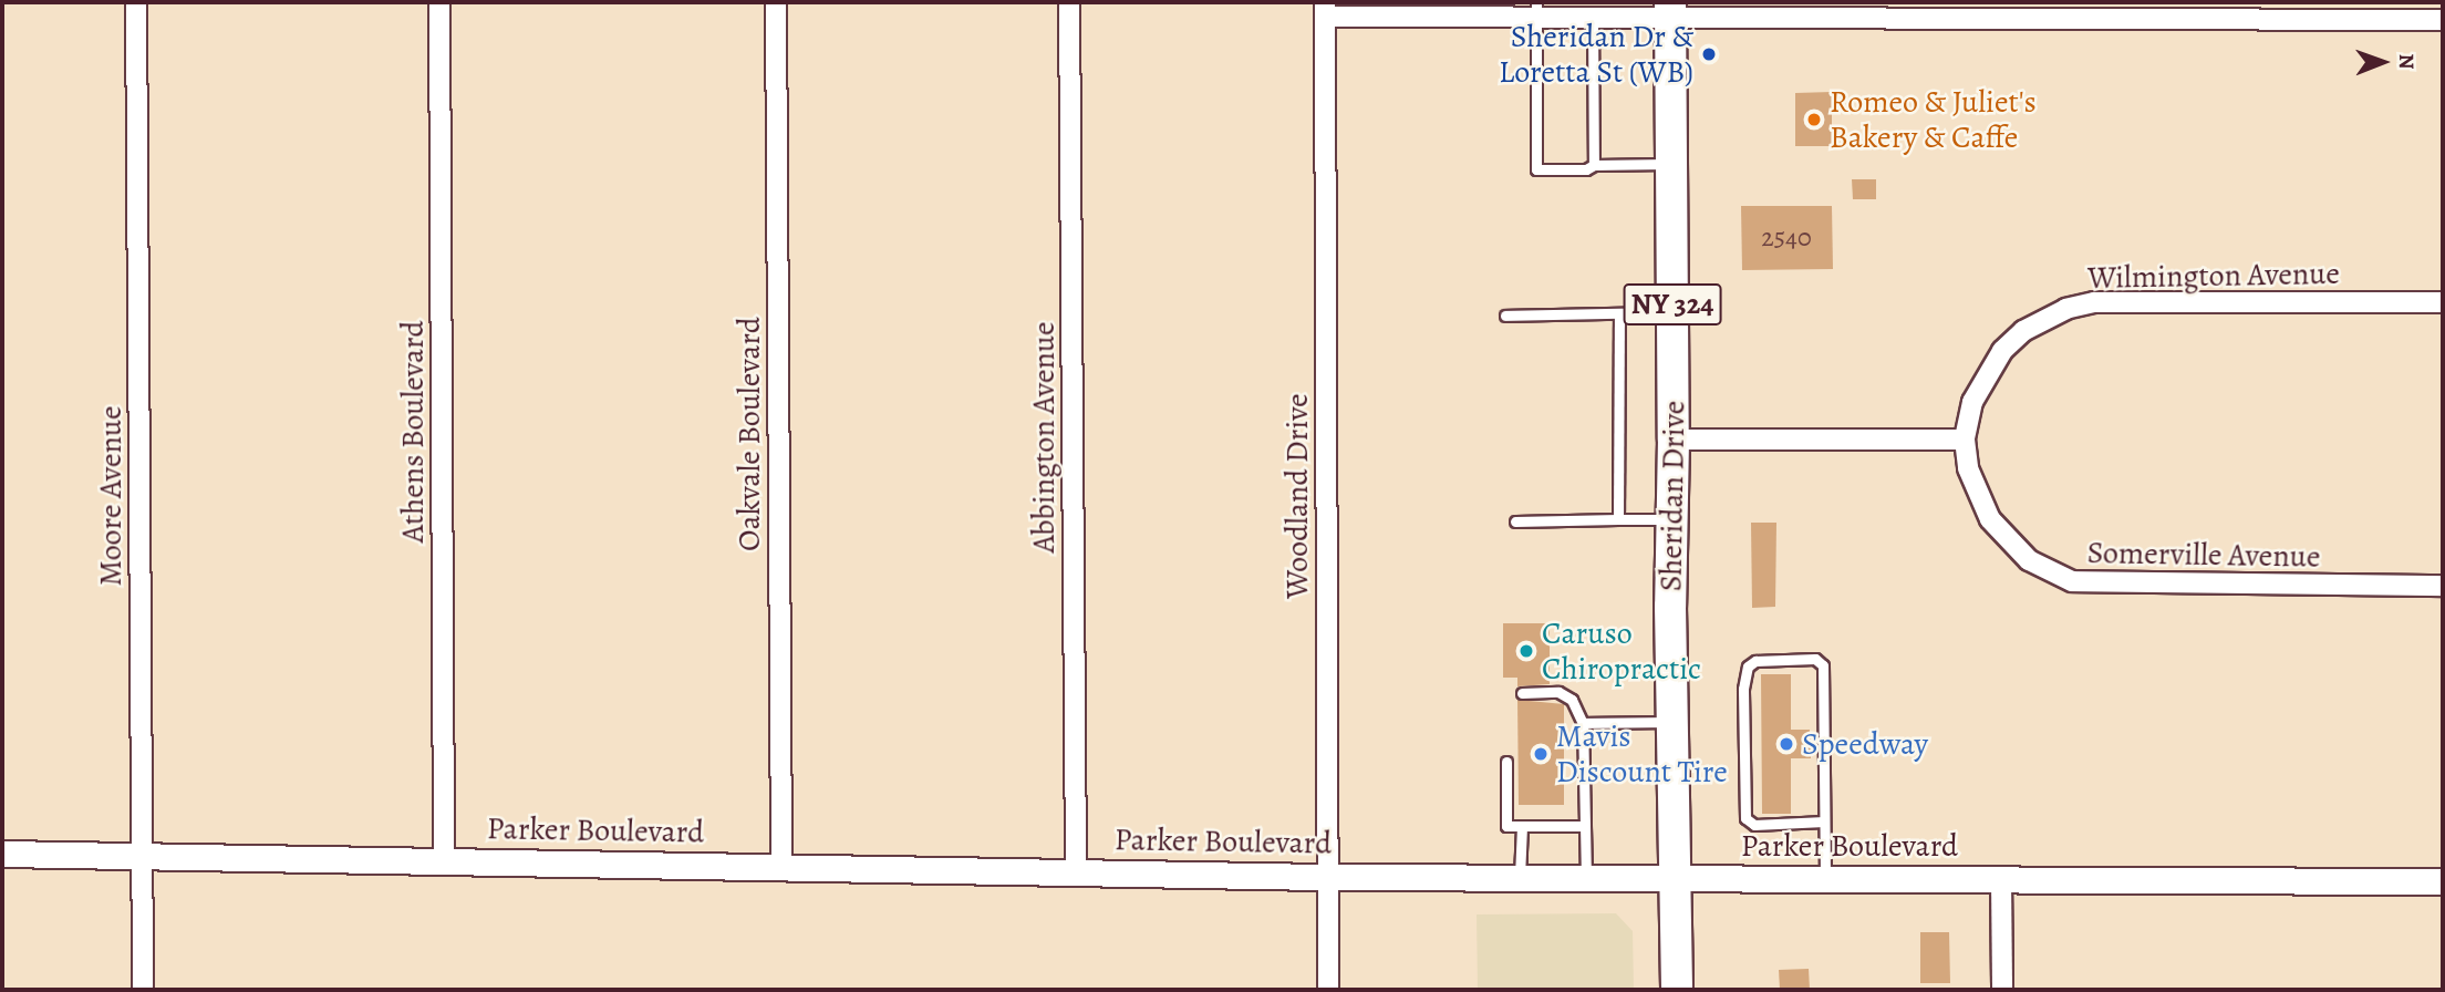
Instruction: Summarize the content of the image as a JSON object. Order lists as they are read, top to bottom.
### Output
{
  "streets": {
    "main road": ["NY 324", "Sheridan Drive"],
    "street": [
      "Wilmington Avenue",
      "Athens Boulevard",
      "Oakvale Boulevard",
      "Abbington Avenue",
      "Moore Avenue",
      "Woodland Drive",
      "Somerville Avenue",
      "Parker Boulevard"
    ]
  },
  "crossings": [
    ["Wilmington Avenue", "Somerville Avenue"],
    ["Athens Boulevard", "Parker Boulevard"],
    ["Oakvale Boulevard", "Parker Boulevard"],
    ["Abbington Avenue", "Parker Boulevard"],
    ["Moore Avenue", "Parker Boulevard"],
    ["Woodland Drive", "Parker Boulevard"],
    ["Sheridan Drive", "Parker Boulevard"]
  ],
  "places": [
    "Sheridan Dr & Loretta St (WB)",
    "Romeo & Juliet's Bakery & Caffe",
    "Caruso Chiropractic",
    "Speedway",
    "Mavis Discount Tire"
  ],
  "house_numbers": ["2540"],
  "north": "right"
}
